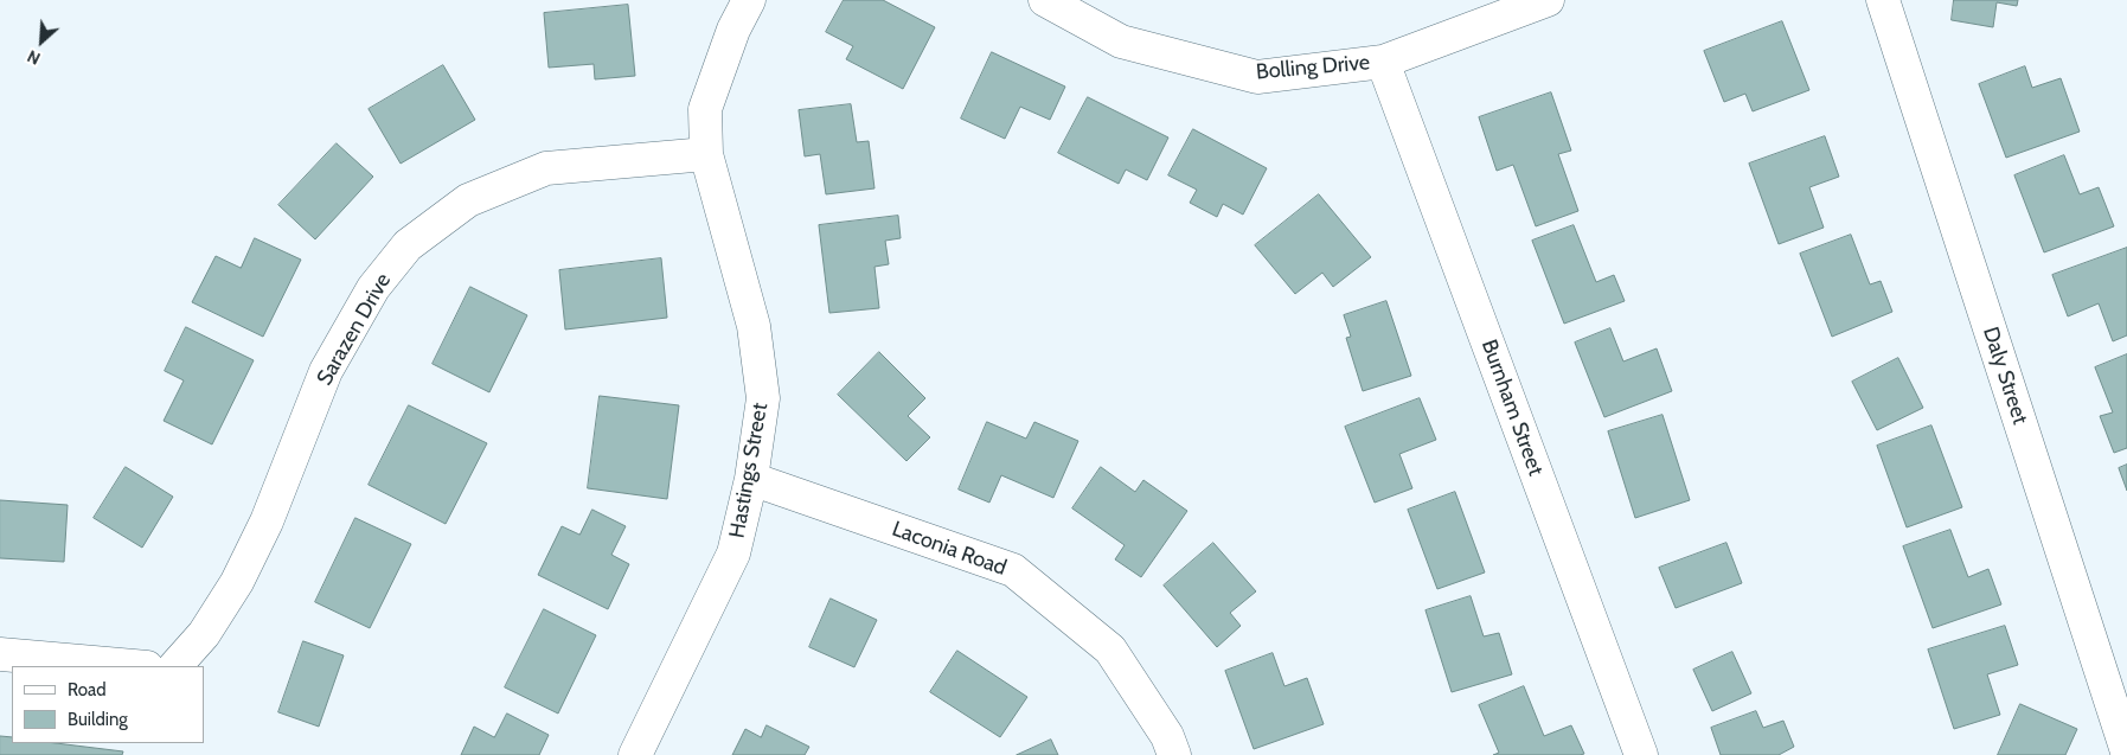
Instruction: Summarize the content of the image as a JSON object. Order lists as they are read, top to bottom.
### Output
{
  "streets": {
    "street": [
      "Bolling Drive",
      "Sarazen Drive",
      "Daly Street",
      "Burnham Street",
      "Hastings Street",
      "Laconia Road"
    ]
  },
  "crossings": [
    ["Bolling Drive", "Burnham Street"],
    ["Sarazen Drive", "Hastings Street"],
    ["Hastings Street", "Laconia Road"]
  ],
  "legend": ["Road", "Building"],
  "north": "bottom left"
}
